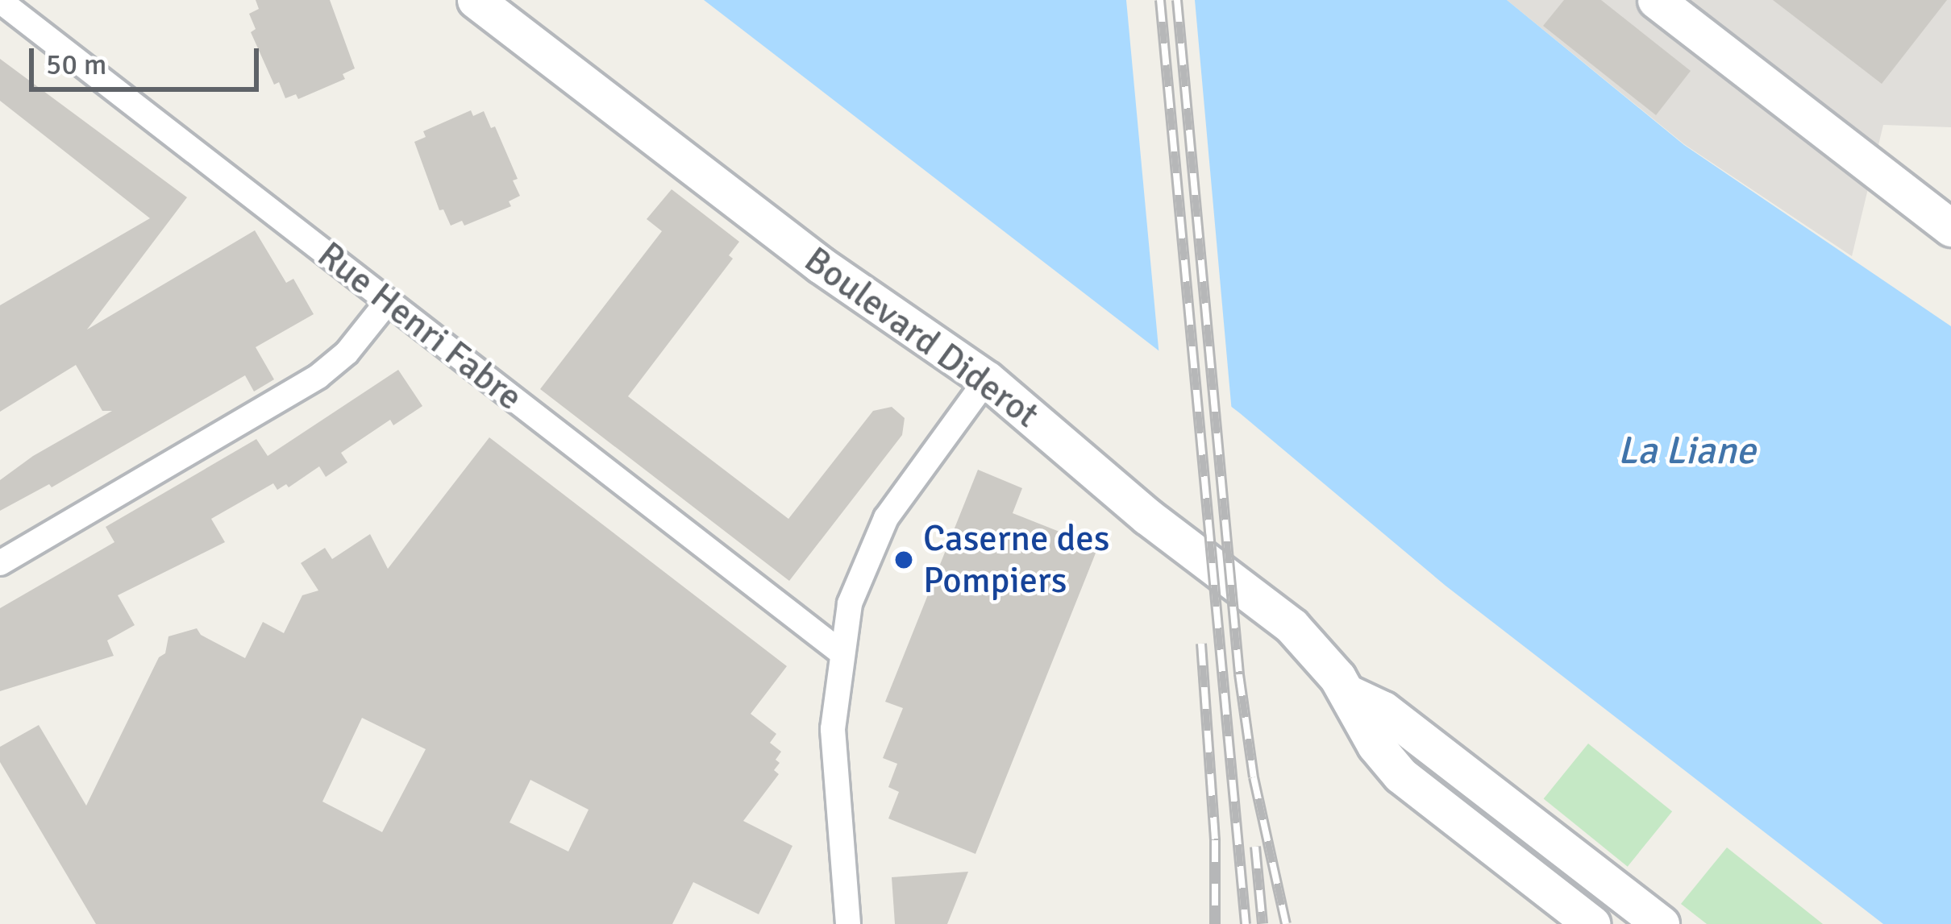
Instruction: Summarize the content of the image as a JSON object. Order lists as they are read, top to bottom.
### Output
{
  "streets": {
    "street": ["Rue Henri Fabre", "Boulevard Diderot"]
  },
  "water": ["La Liane"],
  "places": ["Caserne des Pompiers"],
  "scale_bar": "50 m"
}
